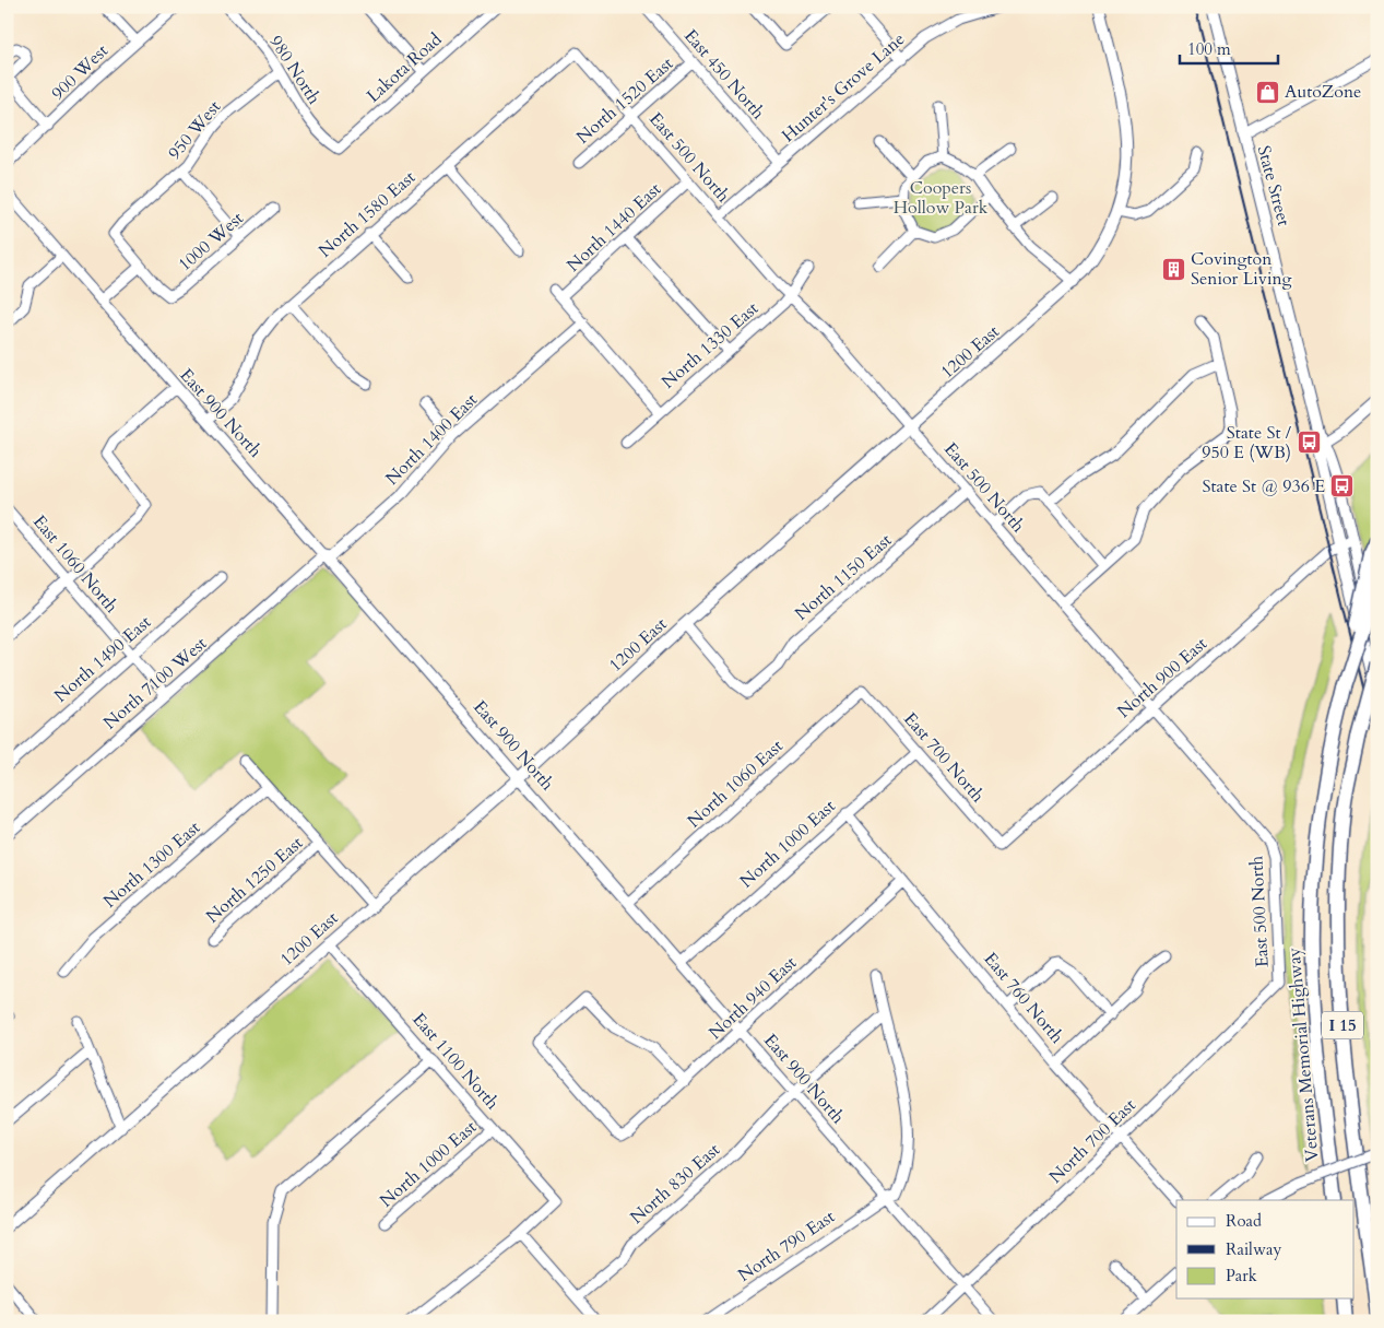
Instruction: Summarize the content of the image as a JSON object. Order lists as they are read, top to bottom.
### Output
{
  "streets": {
    "highway": ["I 15", "Veterans Memorial Highway"],
    "main road": ["State Street", "1200 East"],
    "street": [
      "Lakota Road",
      "980 North",
      "900 West",
      "East 450 North",
      "Hunter's Grove Lane",
      "North 1520 East",
      "950 West",
      "East 500 North",
      "North 1580 East",
      "North 1440 East",
      "1000 West",
      "North 1330 East",
      "East 900 North",
      "North 1400 East",
      "East 1060 North",
      "North 1150 East",
      "North 1490 East",
      "North 900 East",
      "North 7100 West",
      "East 700 North",
      "North 1060 East",
      "North 1000 East",
      "North 1300 East",
      "North 1250 East",
      "North 940 East",
      "East 760 North",
      "East 1100 North",
      "North 700 East",
      "North 830 East",
      "North 790 East"
    ]
  },
  "crossings": [
    ["Lakota Road", "980 North"],
    ["980 North", "950 West"],
    ["East 450 North", "Hunter's Grove Lane"],
    ["East 450 North", "North 1520 East"],
    ["Hunter's Grove Lane", "East 500 North"],
    ["North 1520 East", "East 500 North"],
    ["950 West", "1000 West"],
    ["East 500 North", "North 1580 East"],
    ["East 500 North", "North 1440 East"],
    ["East 500 North", "North 1330 East"],
    ["East 500 North", "1200 East"],
    ["East 500 North", "North 1150 East"],
    ["East 500 North", "North 900 East"],
    ["East 500 North", "North 700 East"],
    ["State Street", "North 900 East"],
    ["North 1580 East", "East 900 North"],
    ["1200 East", "East 900 North"],
    ["1200 East", "North 1150 East"],
    ["1200 East", "East 1100 North"],
    ["East 900 North", "North 1400 East"],
    ["East 900 North", "North 7100 West"],
    ["East 900 North", "North 1060 East"],
    ["East 900 North", "North 1000 East"],
    ["East 900 North", "North 940 East"],
    ["East 900 North", "North 700 East"],
    ["East 900 North", "North 830 East"],
    ["East 900 North", "North 790 East"],
    ["North 1400 East", "North 7100 West"],
    ["East 1060 North", "North 1490 East"],
    ["North 900 East", "East 700 North"],
    ["East 700 North", "North 1060 East"],
    ["East 700 North", "North 1000 East"],
    ["North 1000 East", "East 760 North"],
    ["North 1000 East", "East 1100 North"],
    ["North 940 East", "East 760 North"],
    ["East 760 North", "North 700 East"],
    ["North 830 East", "North 790 East"]
  ],
  "parks": ["Coopers Hollow Park"],
  "places": {
    "shop": ["AutoZone"],
    "building": ["Covington Senior Living"],
    "bus stop": ["State St / 950 E (WB)", "State St @ 936 E"]
  },
  "legend": ["Road", "Railway", "Park"],
  "scale_bar": "100 m"
}
